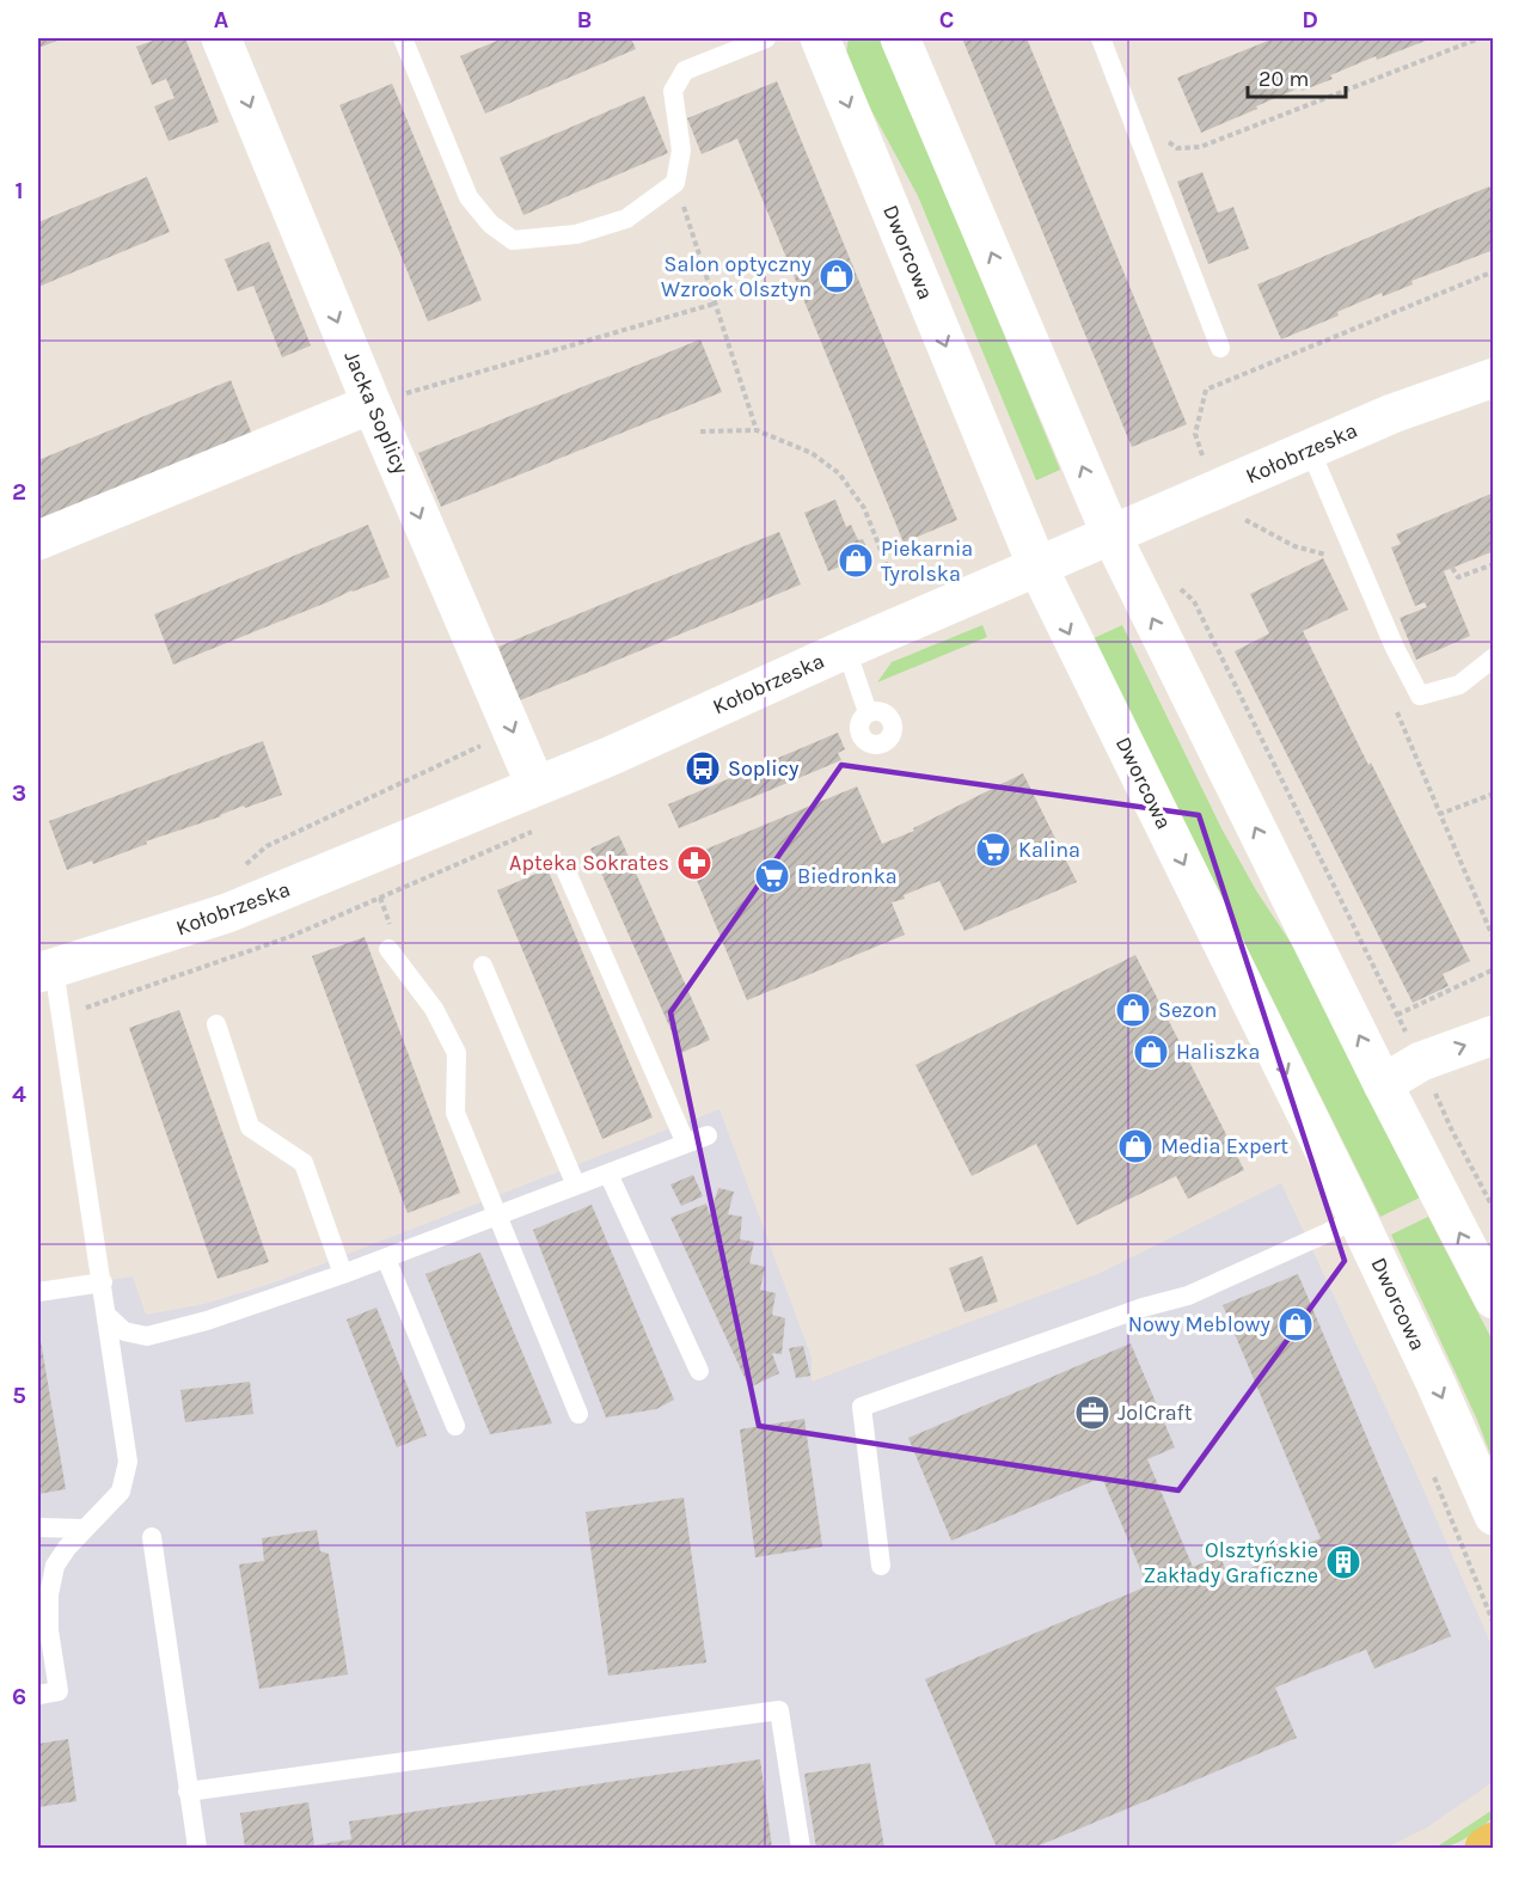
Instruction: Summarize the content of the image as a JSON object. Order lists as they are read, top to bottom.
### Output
{
  "streets": {
    "street": ["Dworcowa", "Jacka Soplicy", "Kołobrzeska"]
  },
  "crossings": [
    ["Dworcowa", "Kołobrzeska"],
    ["Jacka Soplicy", "Kołobrzeska"]
  ],
  "one_way": ["Jacka Soplicy"],
  "places": {
    "shop": [
      "Salon optyczny Wzrook Olsztyn",
      "Piekarnia Tyrolska",
      "Sezon",
      "Haliszka",
      "Media Expert",
      "Nowy Meblowy"
    ],
    "bus stop": ["Soplicy"],
    "supermarket": ["Kalina", "Biedronka"],
    "pharmacy": ["Apteka Sokrates"],
    "office": ["JolCraft"],
    "building": ["Olsztyńskie Zakłady Graficzne"]
  },
  "scale_bar": "20 m",
  "grid": {
    "columns": [
      "A",
      "B",
      "C",
      "D"
    ],
    "rows": [
      "1",
      "2",
      "3",
      "4",
      "5",
      "6"
    ]
  }
}
